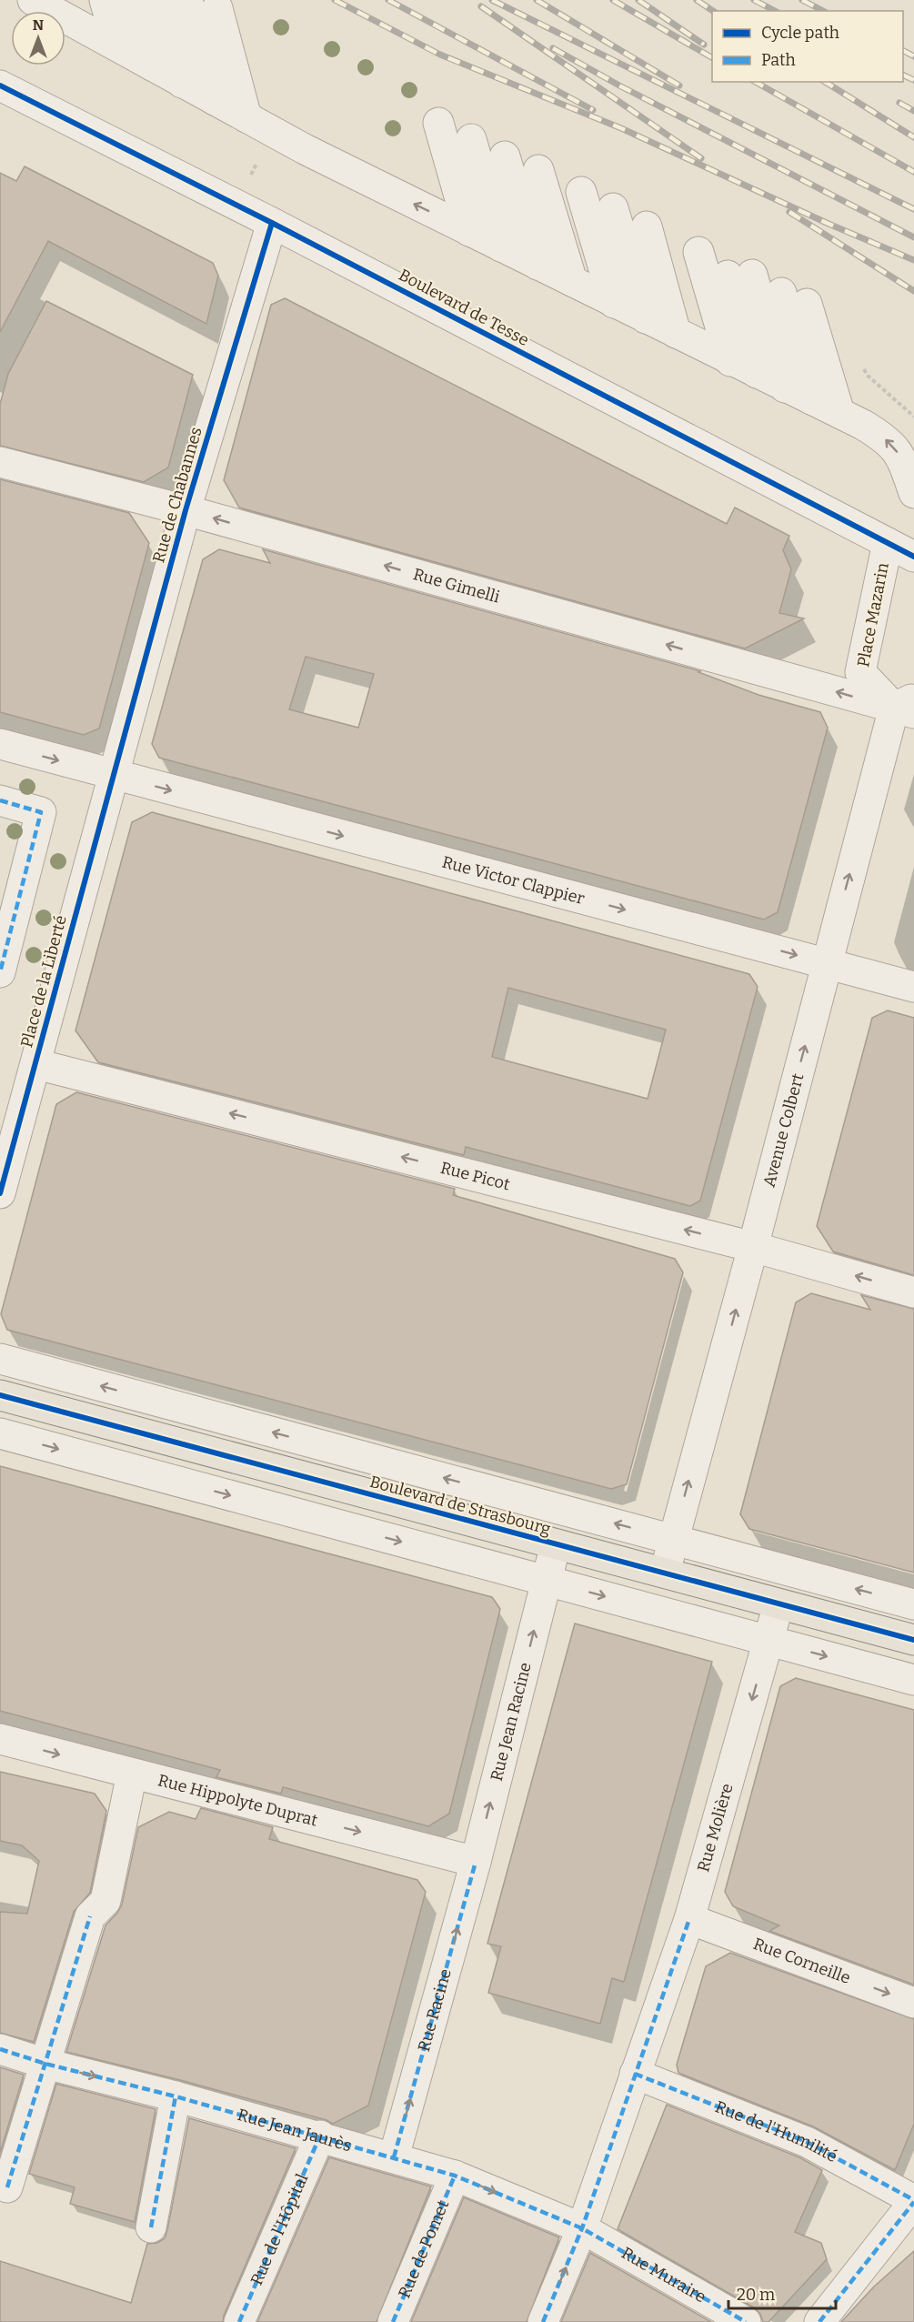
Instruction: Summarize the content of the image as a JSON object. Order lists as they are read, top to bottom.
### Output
{
  "streets": {
    "main road": ["Boulevard de Strasbourg"],
    "street": [
      "Boulevard de Tesse",
      "Rue de Chabannes",
      "Rue Gimelli",
      "Place Mazarin",
      "Rue Victor Clappier",
      "Place de la Liberté",
      "Avenue Colbert",
      "Rue Picot",
      "Rue Jean Racine",
      "Rue Hippolyte Duprat",
      "Rue Molière",
      "Rue Corneille",
      "Rue Racine",
      "Rue Jean Jaurès",
      "Rue de l'Humilité",
      "Rue de l'Hôpital",
      "Rue de Pomet",
      "Rue Muraire"
    ]
  },
  "crossings": [
    ["Boulevard de Tesse", "Rue de Chabannes"],
    ["Boulevard de Tesse", "Place Mazarin"],
    ["Rue de Chabannes", "Rue Gimelli"],
    ["Rue de Chabannes", "Rue Victor Clappier"],
    ["Rue de Chabannes", "Place de la Liberté"],
    ["Rue Gimelli", "Place Mazarin"],
    ["Rue Gimelli", "Avenue Colbert"],
    ["Place Mazarin", "Avenue Colbert"],
    ["Rue Victor Clappier", "Place de la Liberté"],
    ["Rue Victor Clappier", "Avenue Colbert"],
    ["Place de la Liberté", "Rue Picot"],
    ["Avenue Colbert", "Rue Picot"],
    ["Avenue Colbert", "Boulevard de Strasbourg"],
    ["Boulevard de Strasbourg", "Rue Molière"],
    ["Rue Jean Racine", "Rue Hippolyte Duprat"],
    ["Rue Jean Racine", "Rue Racine"],
    ["Rue Hippolyte Duprat", "Rue Racine"],
    ["Rue Molière", "Rue Corneille"],
    ["Rue Molière", "Rue Jean Jaurès"],
    ["Rue Molière", "Rue de l'Humilité"],
    ["Rue Molière", "Rue Muraire"],
    ["Rue Racine", "Rue Jean Jaurès"],
    ["Rue Jean Jaurès", "Rue de l'Hôpital"],
    ["Rue Jean Jaurès", "Rue de Pomet"],
    ["Rue Jean Jaurès", "Rue Muraire"]
  ],
  "one_way": [
    "Rue Gimelli",
    "Rue Victor Clappier",
    "Avenue Colbert",
    "Rue Picot",
    "Rue Jean Racine",
    "Rue Hippolyte Duprat",
    "Rue Corneille",
    "Rue Racine",
    "Rue Jean Jaurès"
  ],
  "legend": ["Cycle path", "Path"],
  "scale_bar": "20 m",
  "north": "top"
}
